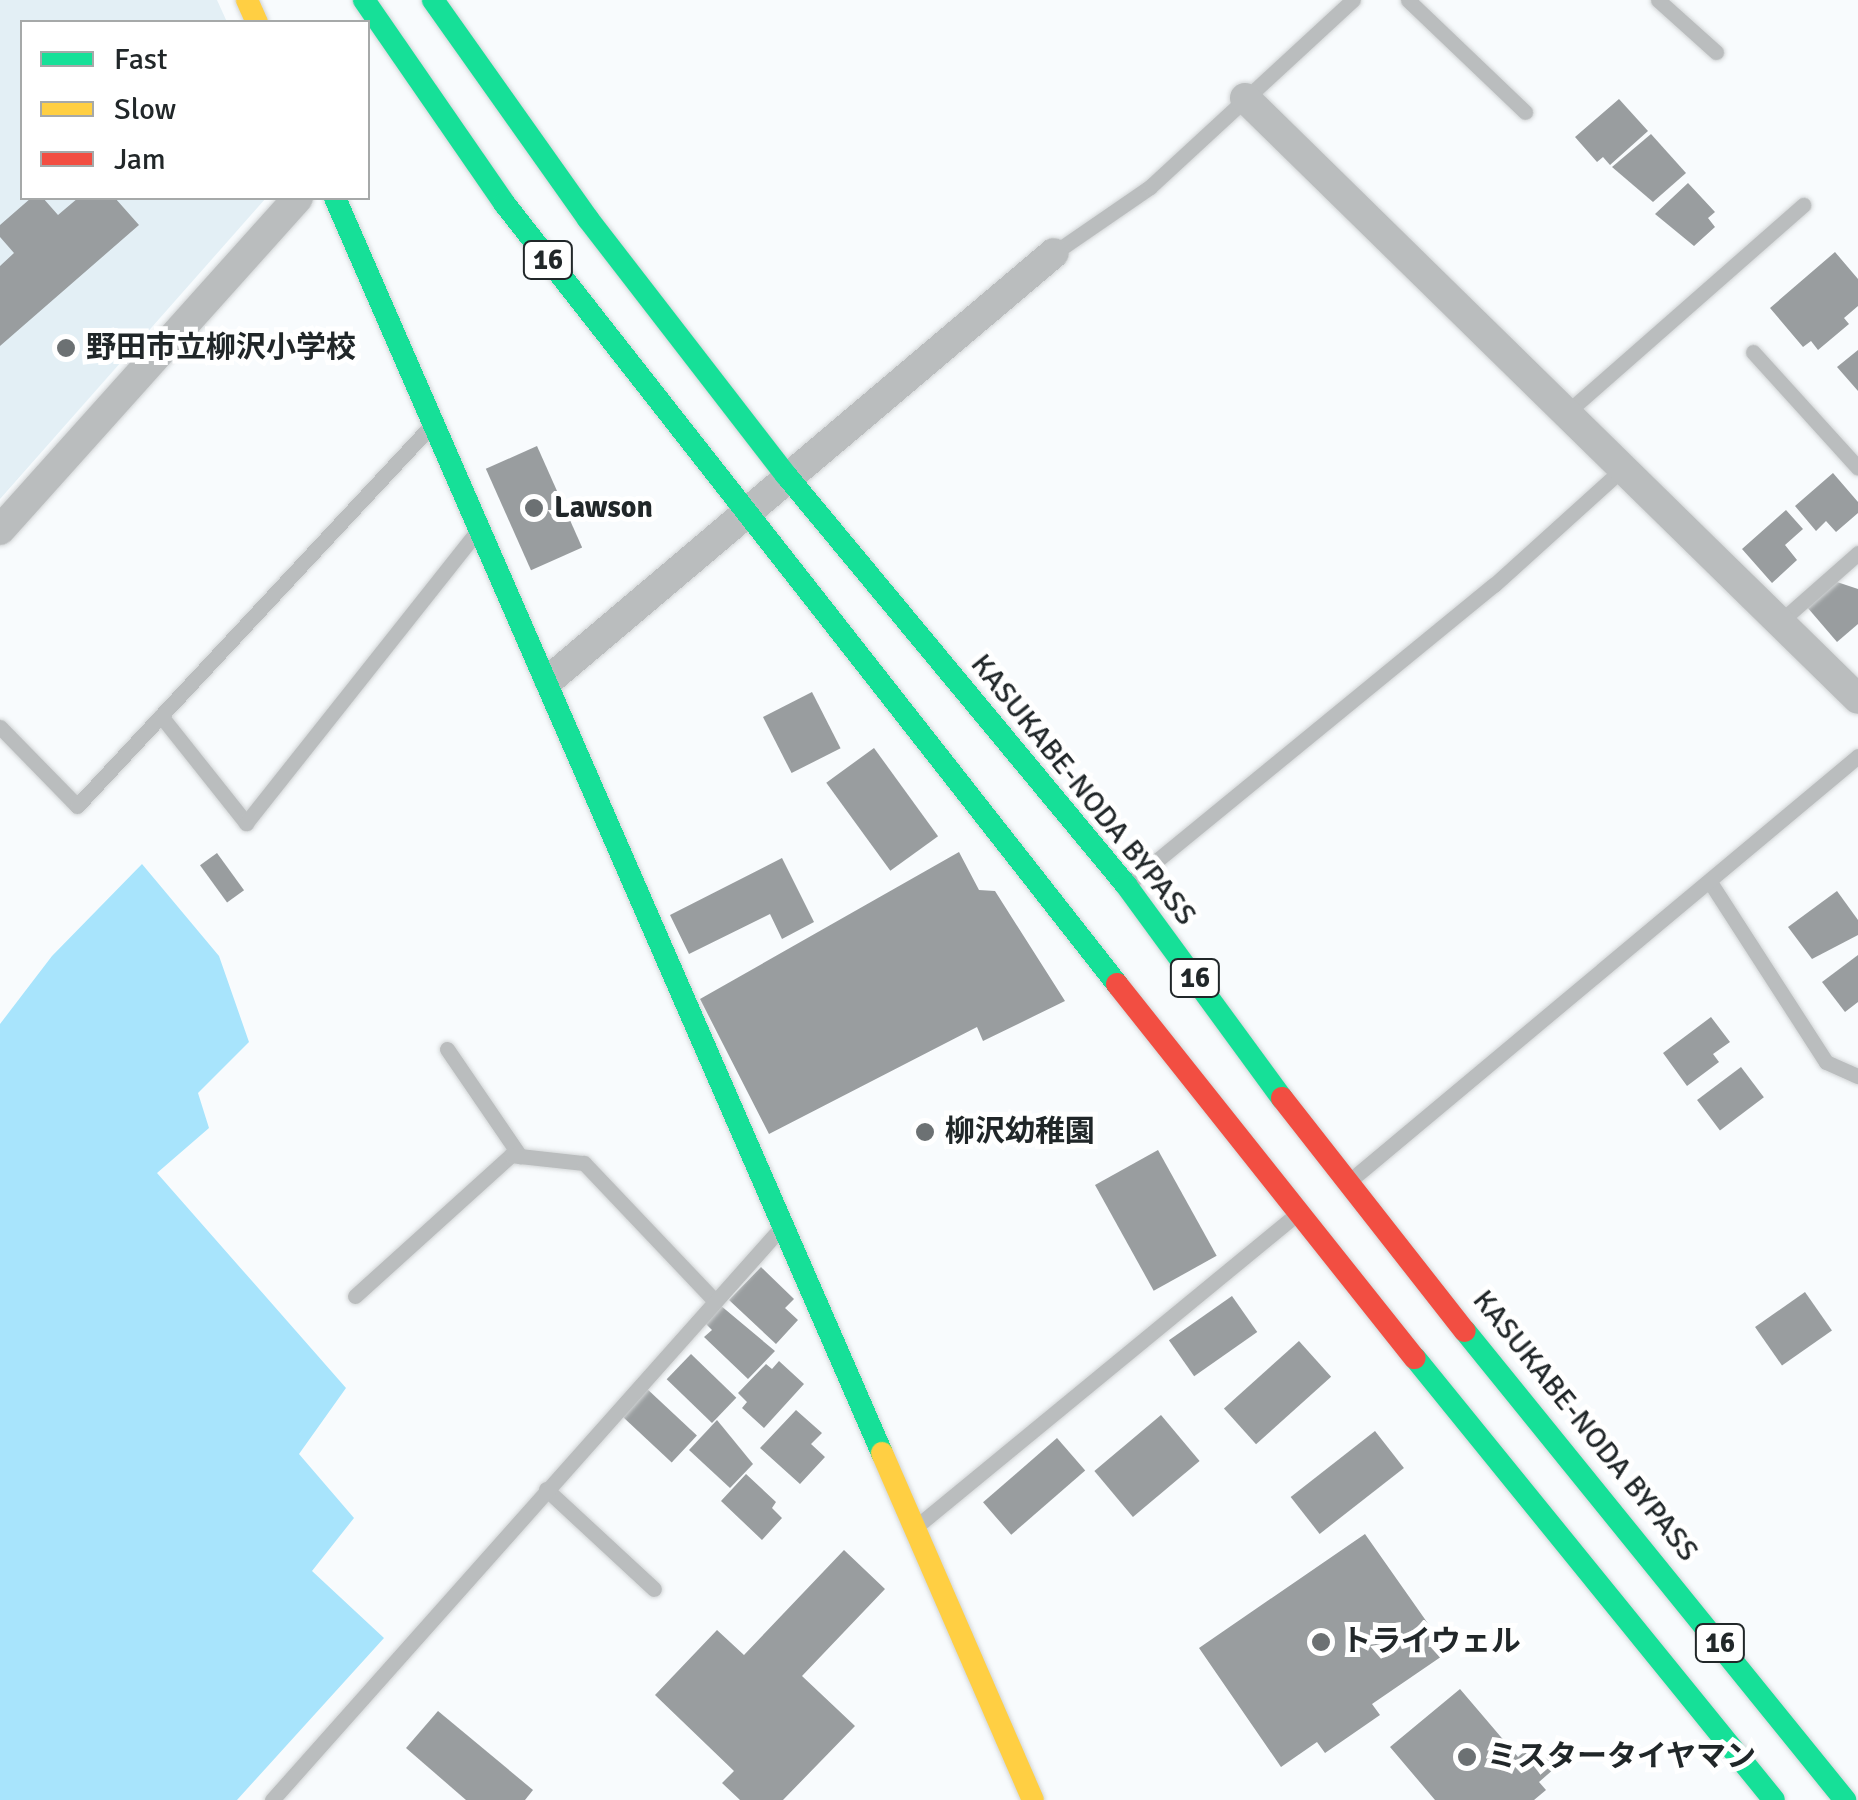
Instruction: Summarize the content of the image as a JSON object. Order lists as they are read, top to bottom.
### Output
{
  "streets": {
    "main road": ["16", "KASUKABE-NODA BYPASS"]
  },
  "crossings": [
    ["16", "KASUKABE-NODA BYPASS"]
  ],
  "places": [
    "野田市立柳沢小学校",
    "Lawson",
    "柳沢幼稚園",
    "トライウェル",
    "ミスタータイヤマン"
  ],
  "legend": ["Fast", "Slow", "Jam"]
}
